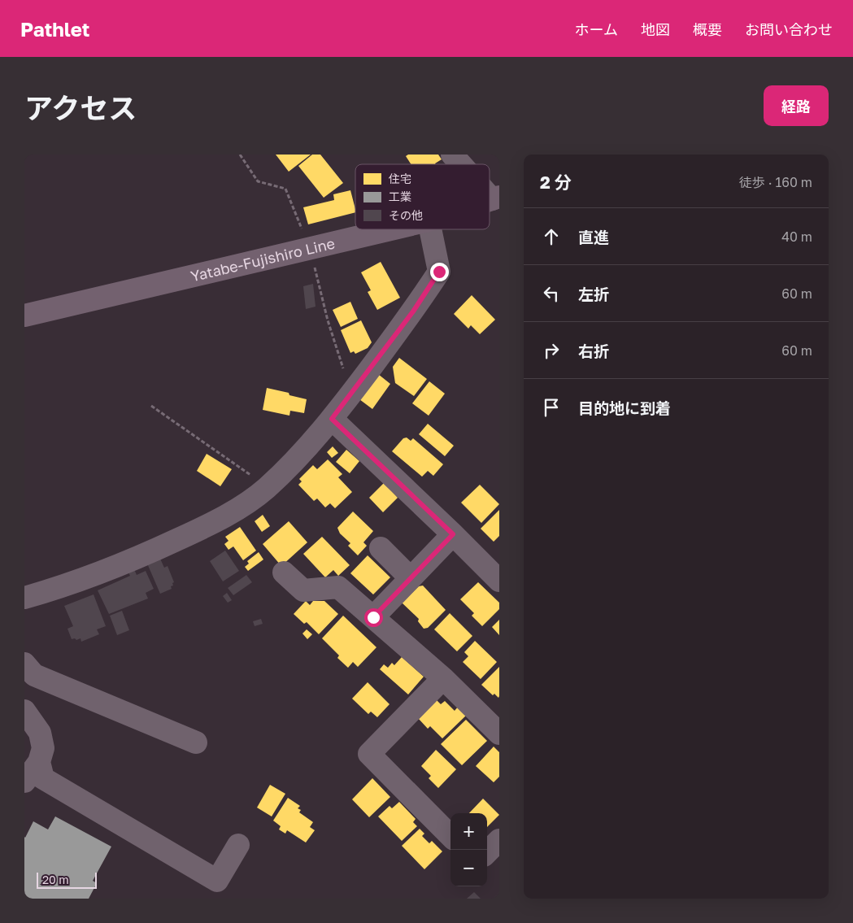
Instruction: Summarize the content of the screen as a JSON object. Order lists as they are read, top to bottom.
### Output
{
  "streets": {
    "main road": ["Yatabe-Fujishiro Line"]
  },
  "legend": ["住宅", "工業", "その他"],
  "scale_bar": "20 m",
  "page": {
    "header": "Pathlet",
    "nav": [
      "ホーム",
      "地図",
      "概要",
      "お問い合わせ"
    ],
    "title": "アクセス",
    "buttons": "経路",
    "heading": ["2 分", "徒歩 · 160 m"],
    "list": [
      ["直進", "40 m"],
      ["左折", "60 m"],
      ["右折", "60 m"],
      "目的地に到着"
    ],
    "map_buttons": ["+", "−"],
    "scale": "20 m"
  }
}
